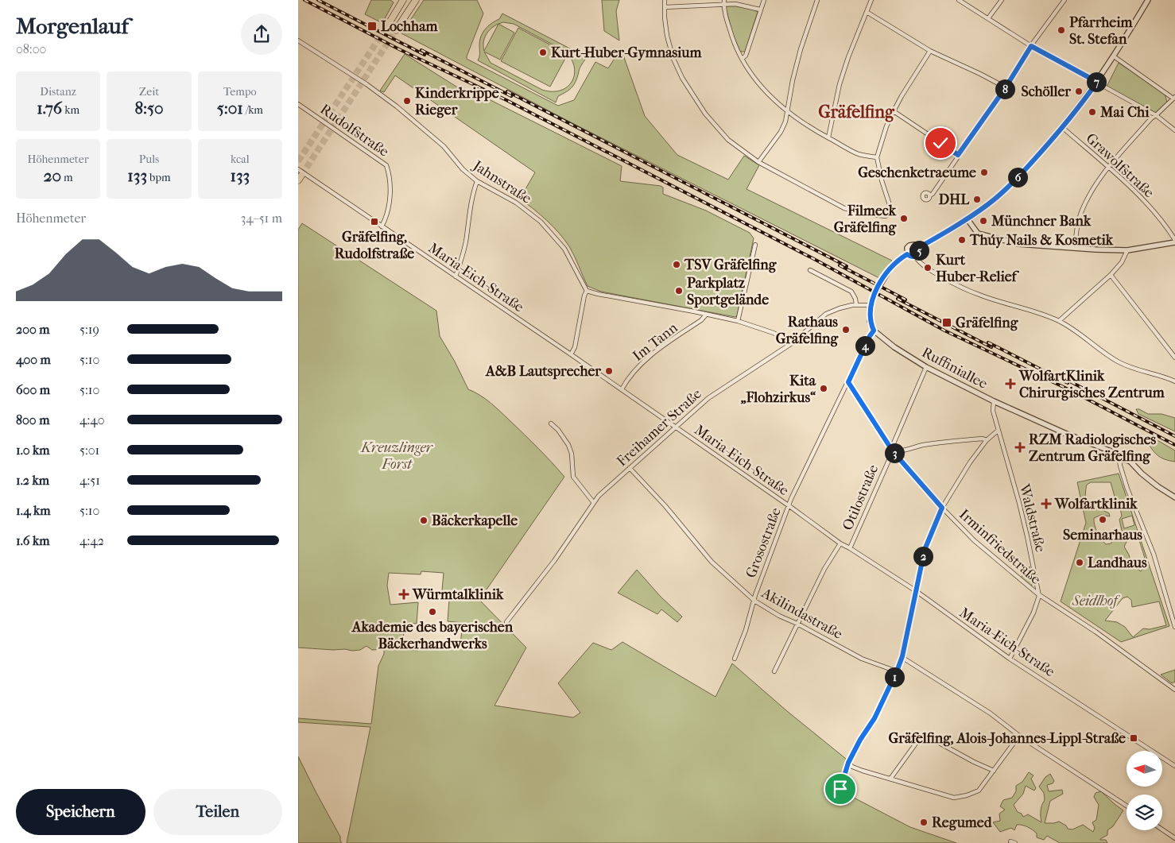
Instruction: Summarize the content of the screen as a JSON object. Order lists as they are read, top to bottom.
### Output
{
  "streets": {
    "street": [
      "Rudolfstraße",
      "Grawolfstraße",
      "Jahnstraße",
      "Maria-Eich-Straße",
      "Im Tann",
      "Ruffiniallee",
      "Freihamer Straße",
      "Otilostraße",
      "Waldstraße",
      "Grosostraße",
      "Irminfriedstraße",
      "Akilindastraße"
    ]
  },
  "crossings": [
    ["Rudolfstraße", "Maria-Eich-Straße"],
    ["Maria-Eich-Straße", "Im Tann"],
    ["Maria-Eich-Straße", "Freihamer Straße"],
    ["Maria-Eich-Straße", "Otilostraße"],
    ["Maria-Eich-Straße", "Waldstraße"],
    ["Maria-Eich-Straße", "Grosostraße"],
    ["Ruffiniallee", "Otilostraße"],
    ["Ruffiniallee", "Waldstraße"],
    ["Ruffiniallee", "Grosostraße"],
    ["Freihamer Straße", "Akilindastraße"],
    ["Otilostraße", "Irminfriedstraße"],
    ["Otilostraße", "Akilindastraße"],
    ["Waldstraße", "Irminfriedstraße"],
    ["Grosostraße", "Irminfriedstraße"],
    ["Grosostraße", "Akilindastraße"]
  ],
  "districts": ["Gräfelfing"],
  "parks": ["Kreuzlinger Forst", "Seidlhof"],
  "places": {
    "transit": [
      "Lochham",
      "Gräfelfing, Rudolfstraße",
      "Gräfelfing",
      "Gräfelfing, Alois-Johannes-Lippl-Straße"
    ],
    "other": [
      "Pfarrheim St. Stefan",
      "Kurt-Huber-Gymnasium",
      "Schöller",
      "Kinderkrippe Rieger",
      "Mai Chi",
      "Geschenketraeume",
      "DHL",
      "Filmeck Gräfelfing",
      "Münchner Bank",
      "Thúy Nails & Kosmetik",
      "TSV Gräfelfing",
      "Kurt Huber-Relief",
      "Parkplatz Sportgelände",
      "Rathaus Gräfelfing",
      "A&B Lautsprecher",
      "Kita „Flohzirkus“",
      "Seminarhaus",
      "Bäckerkapelle",
      "Landhaus",
      "Akademie des bayerischen Bäckerhandwerks",
      "Regumed"
    ],
    "health": [
      "WolfartKlinik Chirurgisches Zentrum",
      "RZM Radiologisches Zentrum Gräfelfing",
      "Wolfartklinik",
      "Würmtalklinik"
    ]
  },
  "north": "left",
  "page": {
    "heading": ["Morgenlauf", "08:00"],
    "stats": [
      ["Distanz", "1.76 km"],
      ["Zeit", "8:50"],
      ["Tempo", "5:01 /km"],
      ["Höhenmeter", "20 m"],
      ["Puls", "133 bpm"],
      ["kcal", "133"]
    ],
    "pins": [
      "7",
      "8",
      "6",
      "5",
      "4",
      "3",
      "2",
      "1"
    ],
    "chart": ["Höhenmeter", "34–51 m"],
    "list": [
      {
        "name": "200 m",
        "note": "5:19"
      },
      {
        "name": "400 m",
        "note": "5:10"
      },
      {
        "name": "600 m",
        "note": "5:10"
      },
      {
        "name": "800 m",
        "note": "4:40"
      },
      {
        "name": "1.0 km",
        "note": "5:01"
      },
      {
        "name": "1.2 km",
        "note": "4:51"
      },
      {
        "name": "1.4 km",
        "note": "5:10"
      },
      {
        "name": "1.6 km",
        "note": "4:42"
      }
    ],
    "buttons": ["Speichern", "Teilen"]
  }
}
